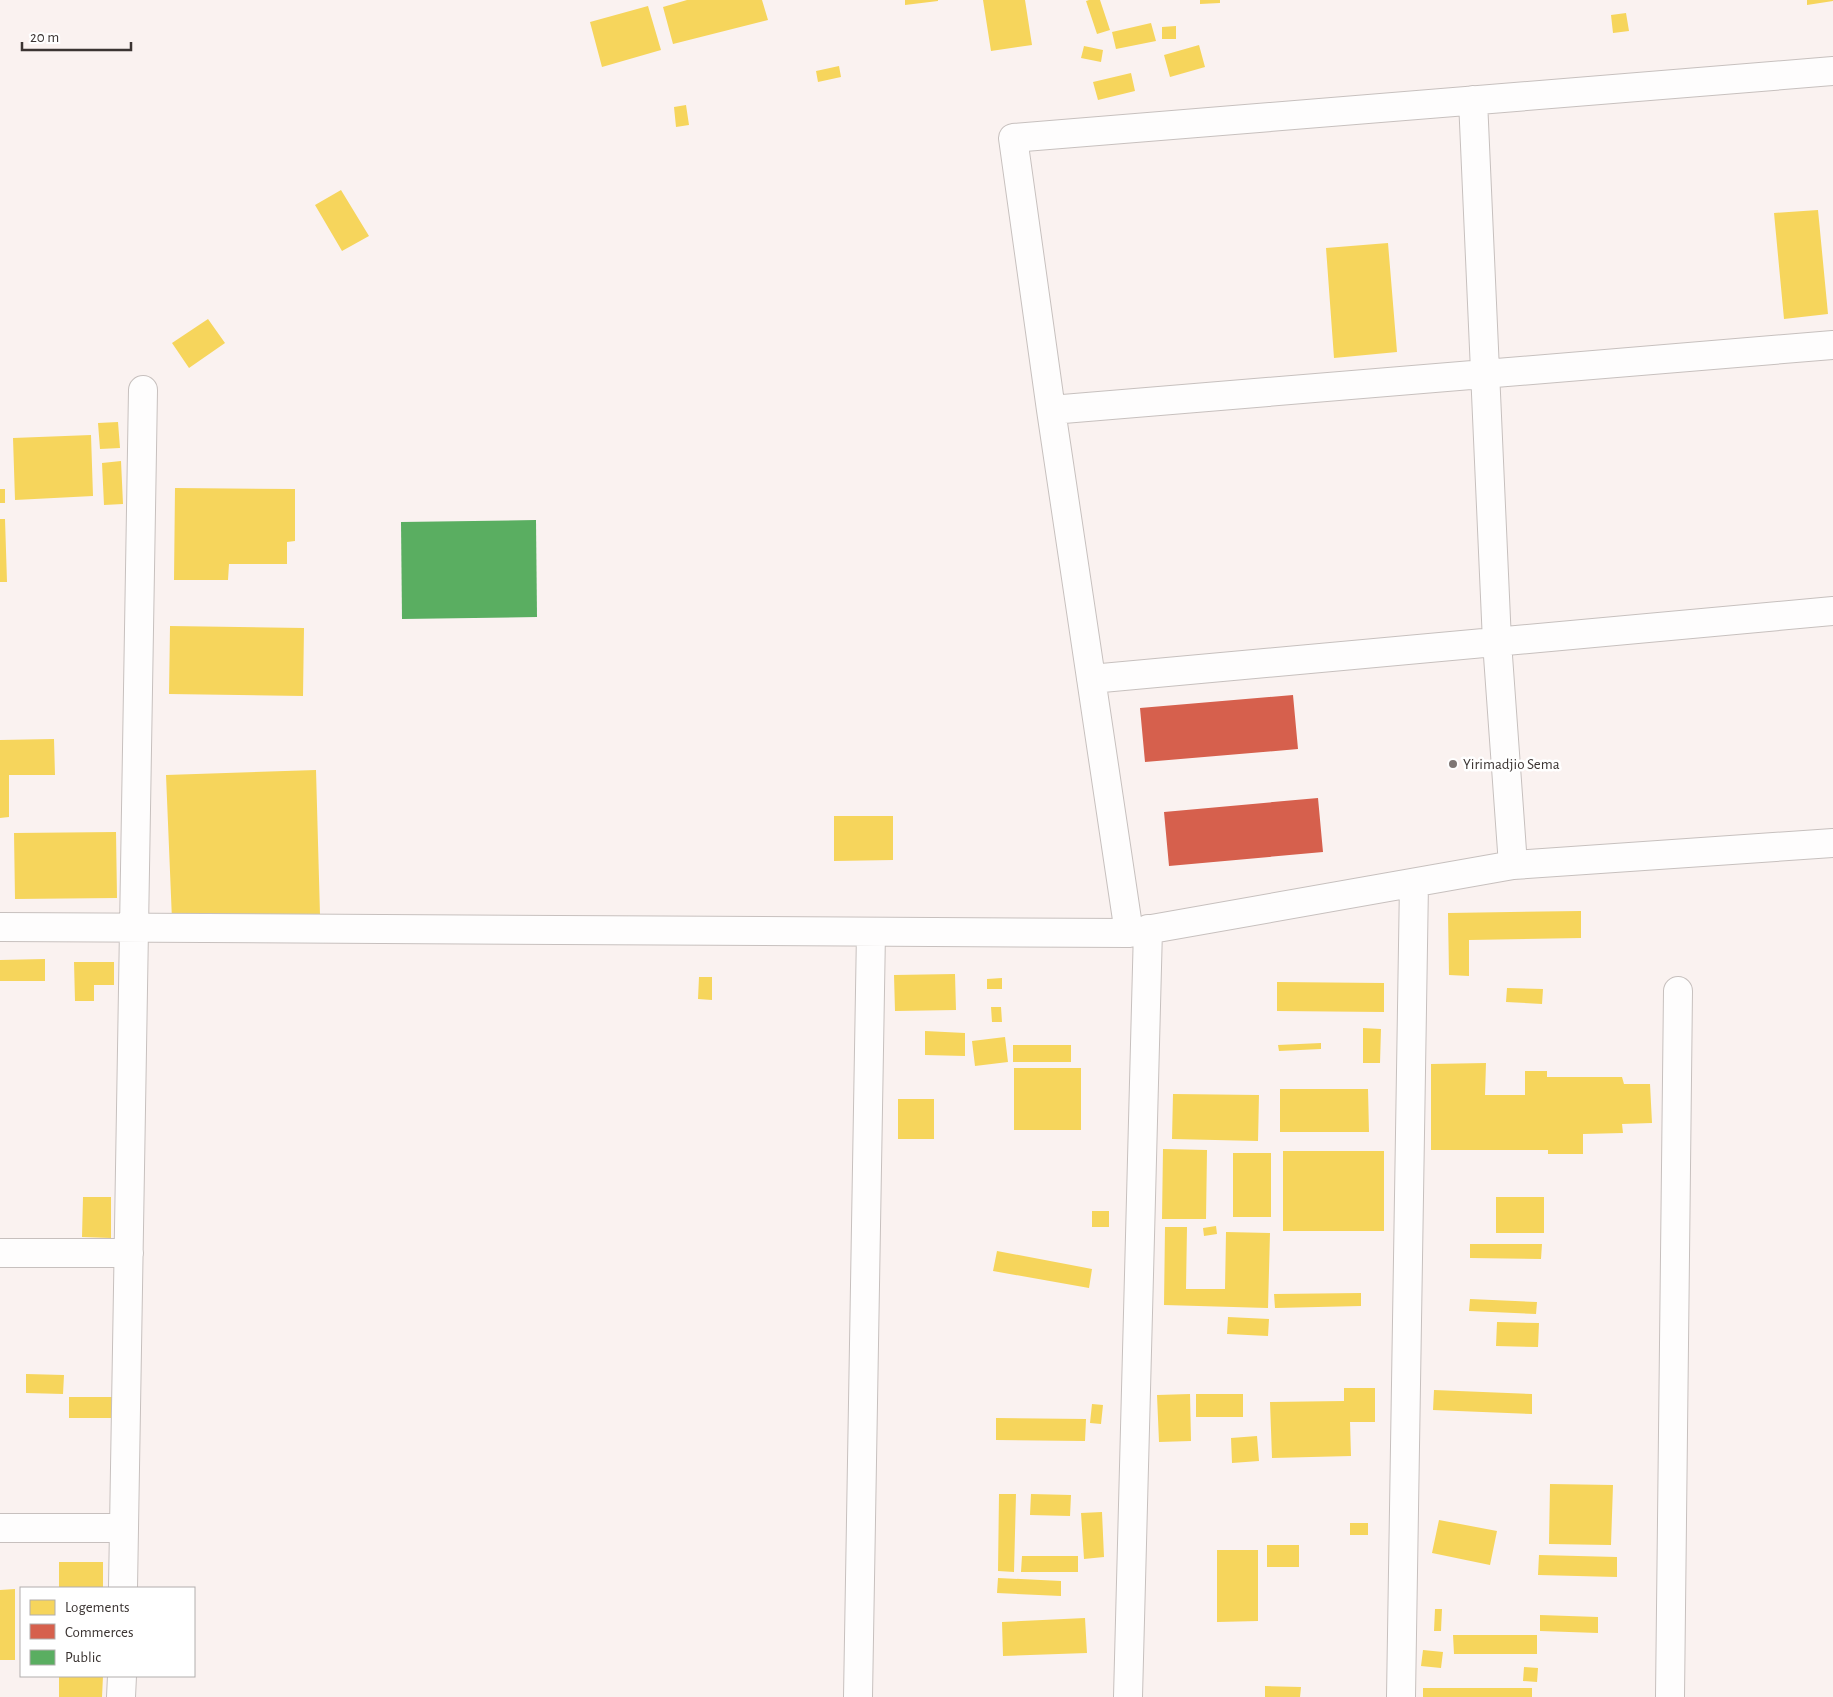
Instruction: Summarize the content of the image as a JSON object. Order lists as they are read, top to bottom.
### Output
{
  "places": ["Yirimadjio Sema"],
  "legend": ["Logements", "Commerces", "Public"],
  "scale_bar": "20 m"
}
